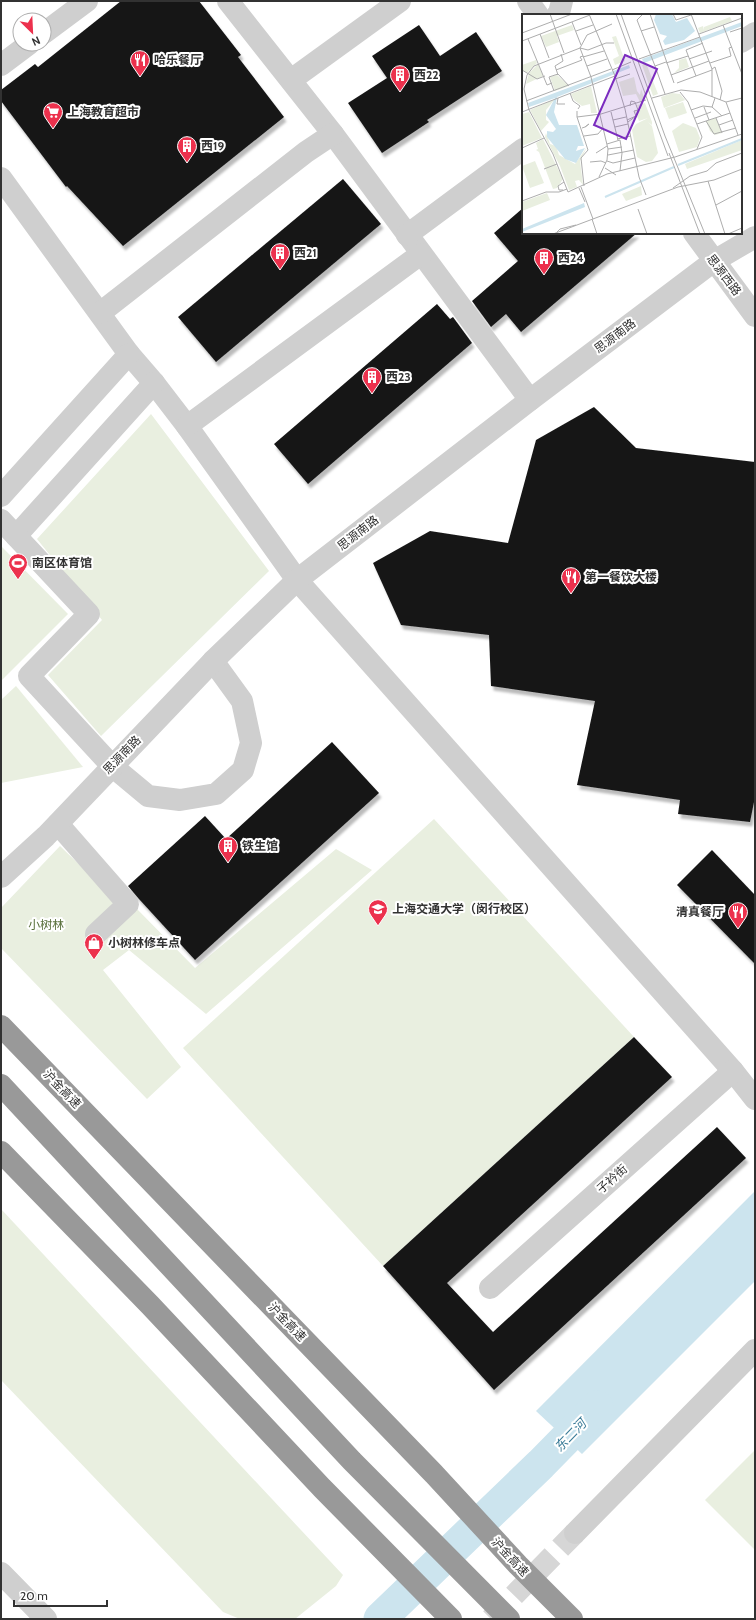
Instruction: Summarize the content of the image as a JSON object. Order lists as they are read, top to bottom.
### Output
{
  "streets": {
    "highway": ["沪金高速"],
    "lane": ["思源西路", "思源南路", "子衿街"]
  },
  "crossings": [
    ["思源西路", "思源南路"]
  ],
  "water": ["东二河"],
  "parks": ["小树林"],
  "places": {
    "restaurant": ["哈乐餐厅", "第一餐饮大楼", "清真餐厅"],
    "building": [
      "西22",
      "西19",
      "西21",
      "西24",
      "西23",
      "铁生馆"
    ],
    "supermarket": ["上海教育超市"],
    "sports": ["南区体育馆"],
    "school or university": ["上海交通大学（闵行校区）"],
    "shop": ["小树林修车点"]
  },
  "scale_bar": "20 m",
  "north": "bottom right"
}
